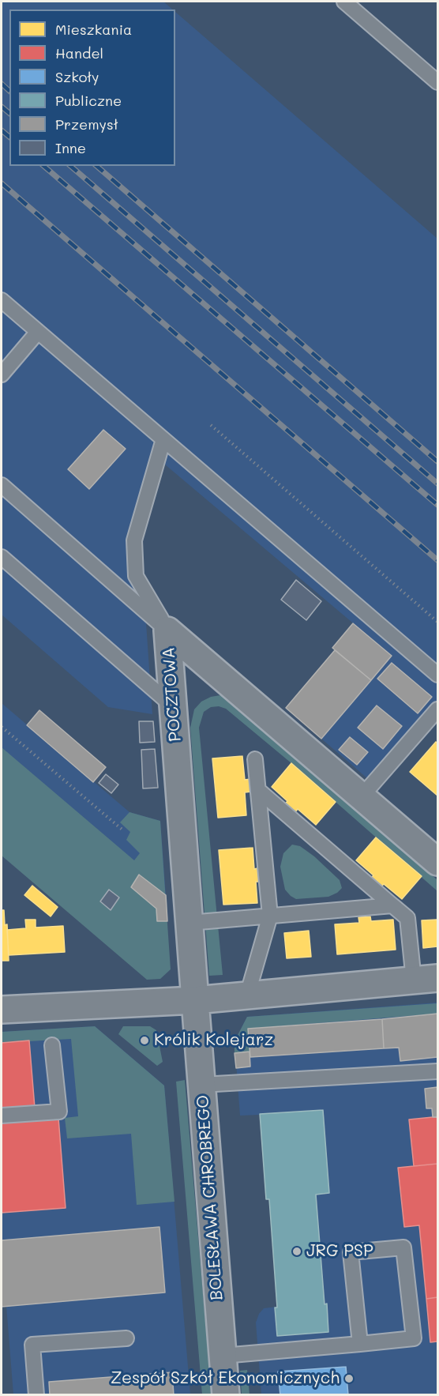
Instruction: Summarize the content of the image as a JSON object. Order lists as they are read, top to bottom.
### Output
{
  "streets": {
    "street": ["POCZTOWA", "BOLESŁAWA CHROBREGO"]
  },
  "crossings": [
    ["POCZTOWA", "BOLESŁAWA CHROBREGO"]
  ],
  "places": ["Królik Kolejarz", "JRG PSP", "Zespół Szkół Ekonomicznych"],
  "legend": [
    "Mieszkania",
    "Handel",
    "Szkoły",
    "Publiczne",
    "Przemysł",
    "Inne"
  ]
}
